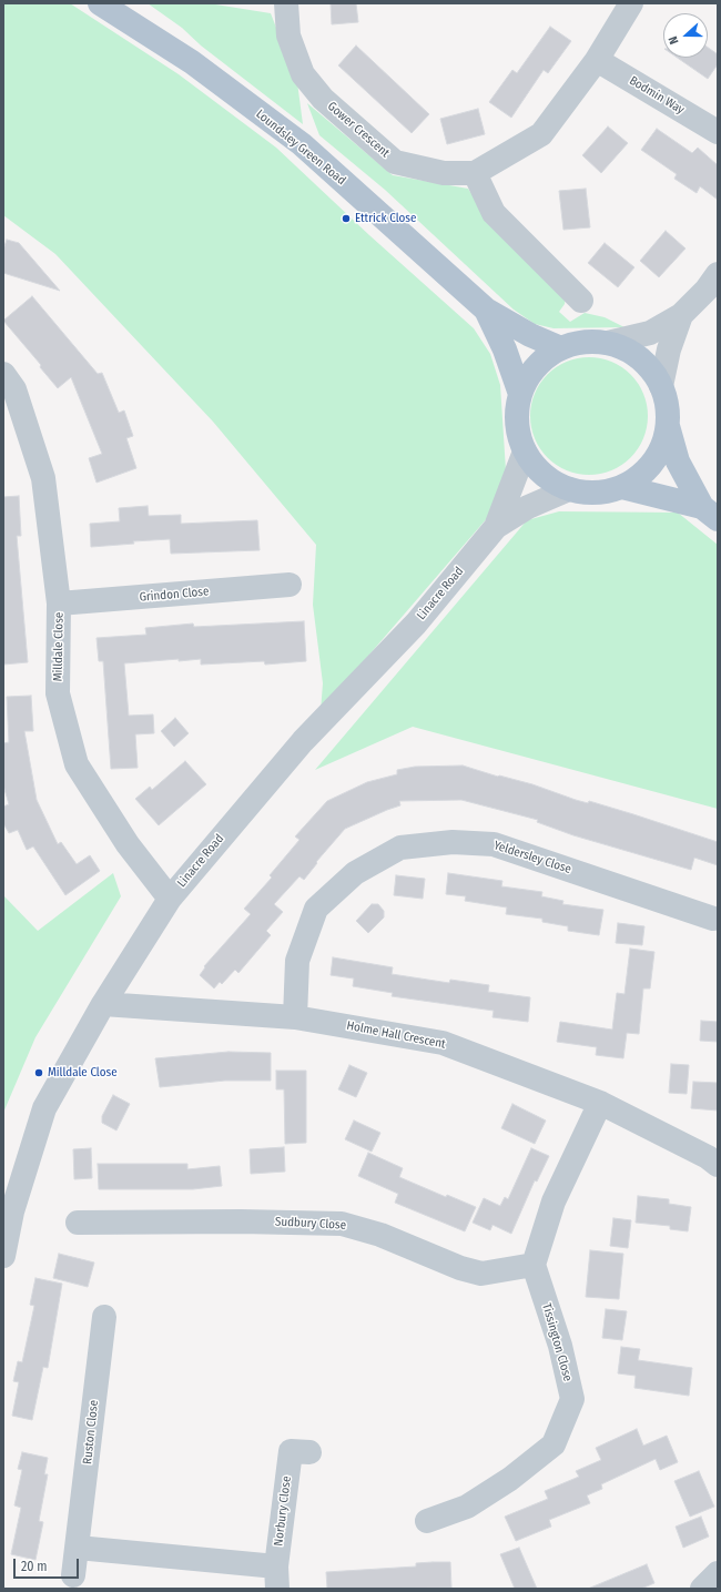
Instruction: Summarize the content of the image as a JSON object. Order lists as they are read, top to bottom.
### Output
{
  "streets": {
    "main road": ["Loundsley Green Road"],
    "street": [
      "Bodmin Way",
      "Gower Crescent",
      "Linacre Road",
      "Grindon Close",
      "Milldale Close",
      "Yeldersley Close",
      "Holme Hall Crescent",
      "Sudbury Close",
      "Tissington Close",
      "Ruston Close",
      "Norbury Close"
    ]
  },
  "crossings": [
    ["Loundsley Green Road", "Linacre Road"],
    ["Linacre Road", "Milldale Close"],
    ["Linacre Road", "Holme Hall Crescent"],
    ["Grindon Close", "Milldale Close"],
    ["Yeldersley Close", "Holme Hall Crescent"],
    ["Sudbury Close", "Tissington Close"]
  ],
  "places": ["Ettrick Close", "Milldale Close"],
  "scale_bar": "20 m",
  "north": "left"
}
